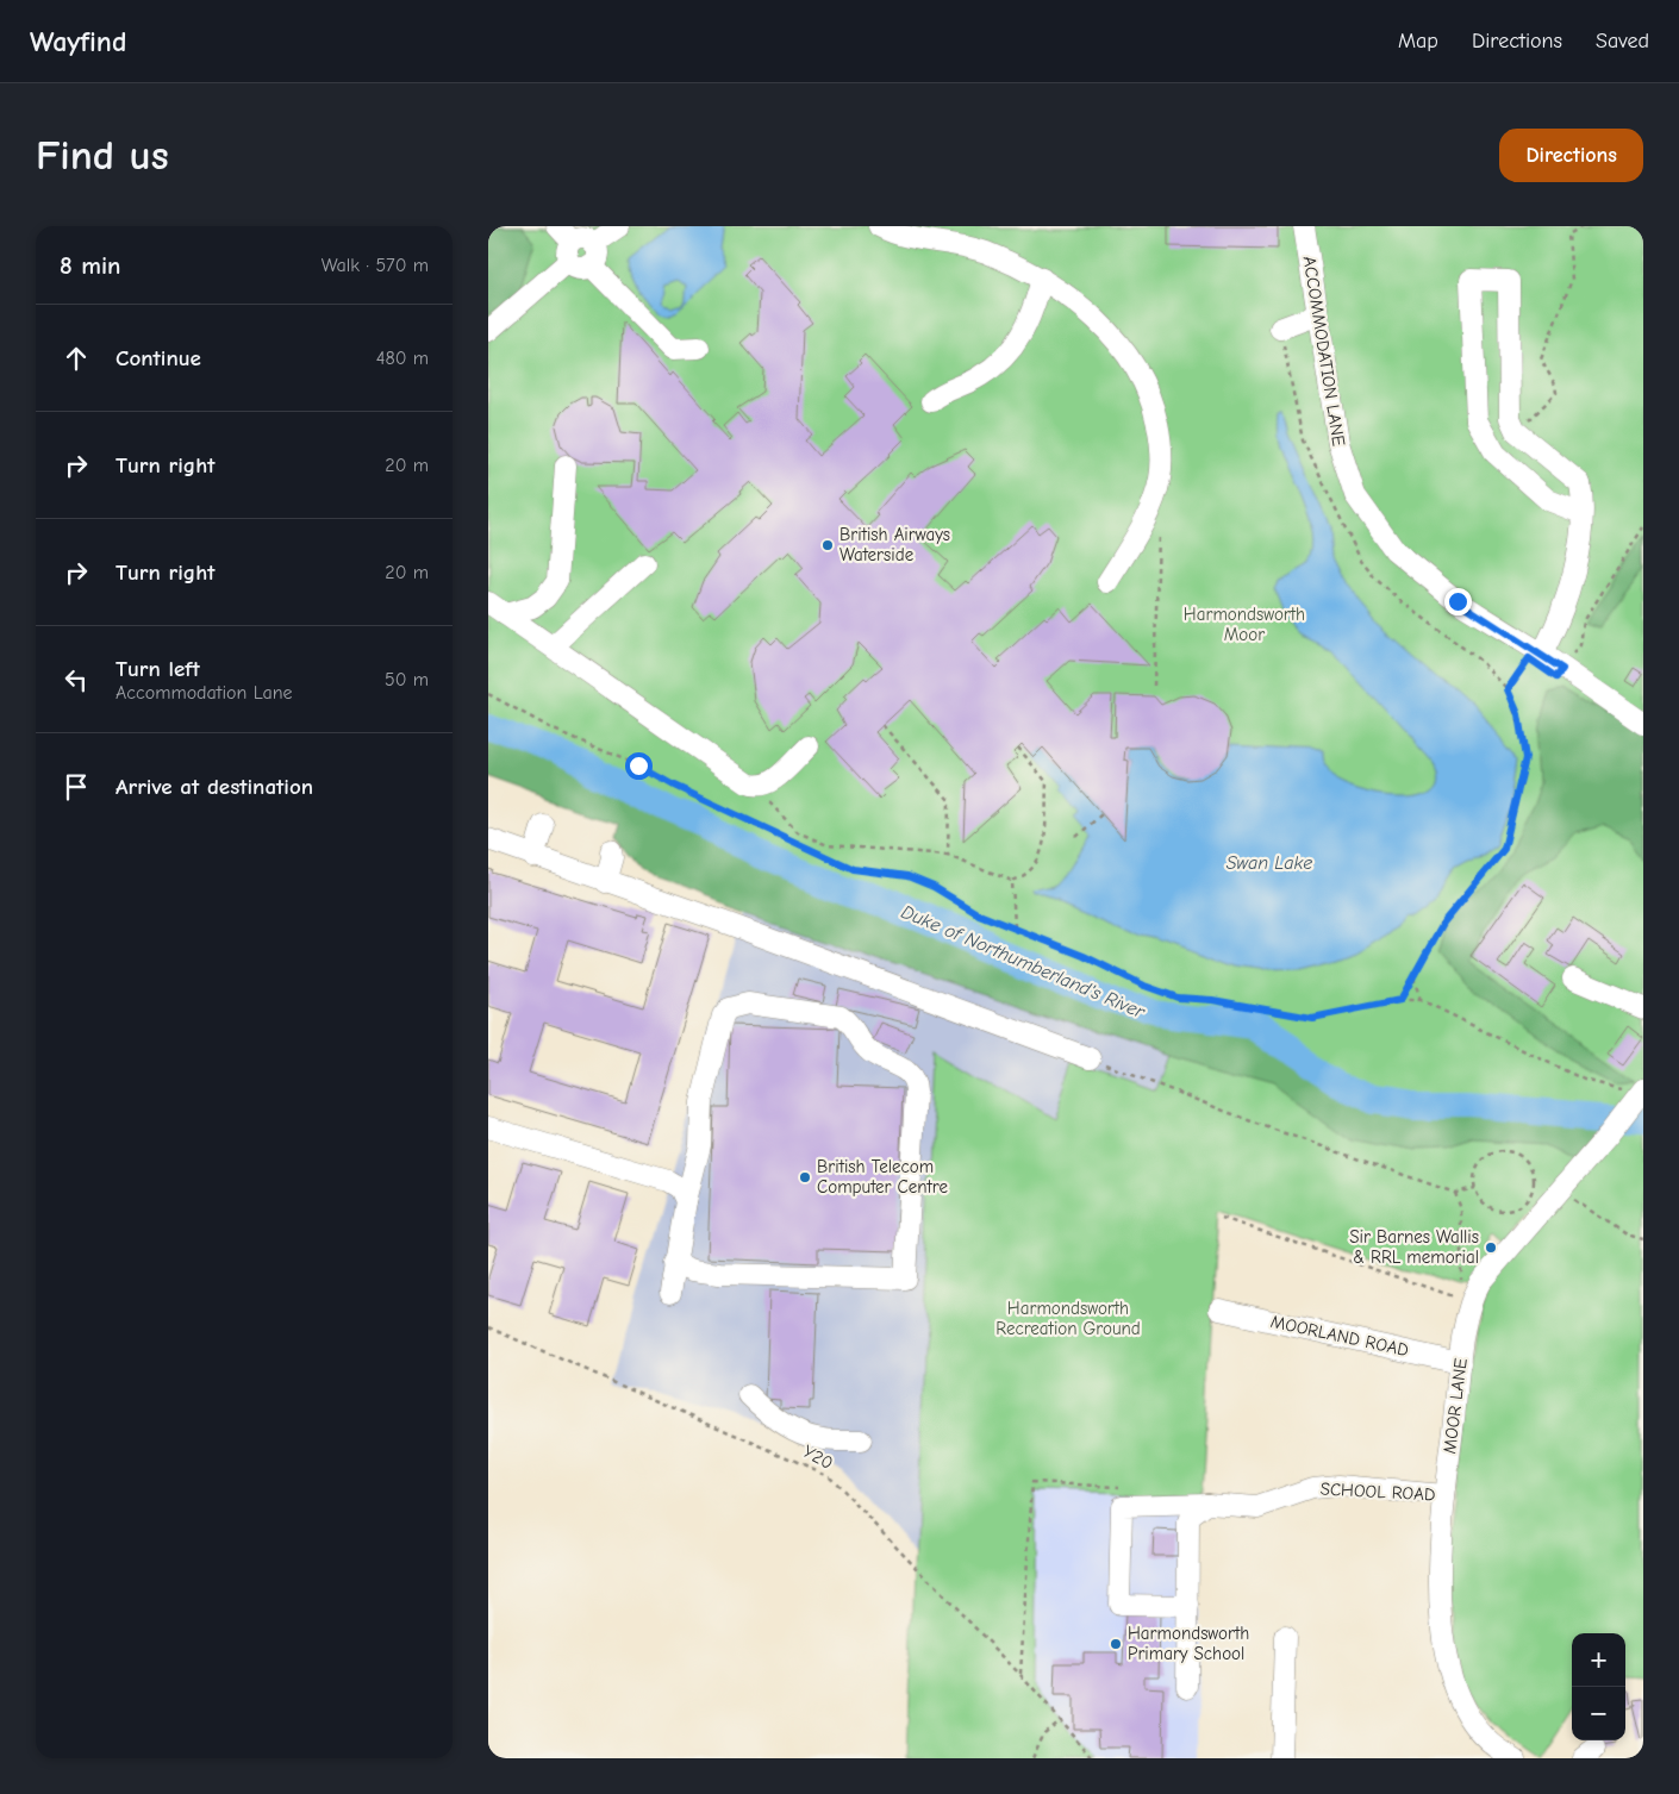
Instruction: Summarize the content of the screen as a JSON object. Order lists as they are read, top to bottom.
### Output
{
  "streets": {
    "street": [
      "ACCOMMODATION LANE",
      "MOORLAND ROAD",
      "MOOR LANE",
      "SCHOOL ROAD"
    ],
    "path": ["Y20"]
  },
  "crossings": [
    ["MOORLAND ROAD", "MOOR LANE"],
    ["MOOR LANE", "SCHOOL ROAD"]
  ],
  "water": ["Swan Lake", "Duke of Northumberland's River"],
  "parks": ["Harmondsworth Moor", "Harmondsworth Recreation Ground"],
  "places": [
    "British Airways Waterside",
    "British Telecom Computer Centre",
    "Sir Barnes Wallis & RRL memorial",
    "Harmondsworth Primary School"
  ],
  "page": {
    "header": "Wayfind",
    "nav": ["Map", "Directions", "Saved"],
    "buttons": "Directions",
    "title": "Find us",
    "heading": ["8 min", "Walk · 570 m"],
    "list": [
      ["Continue", "480 m"],
      ["Turn right", "20 m"],
      ["Turn right", "20 m"],
      ["Turn left", "Accommodation Lane", "50 m"],
      "Arrive at destination"
    ],
    "map_buttons": ["+", "−"]
  }
}
